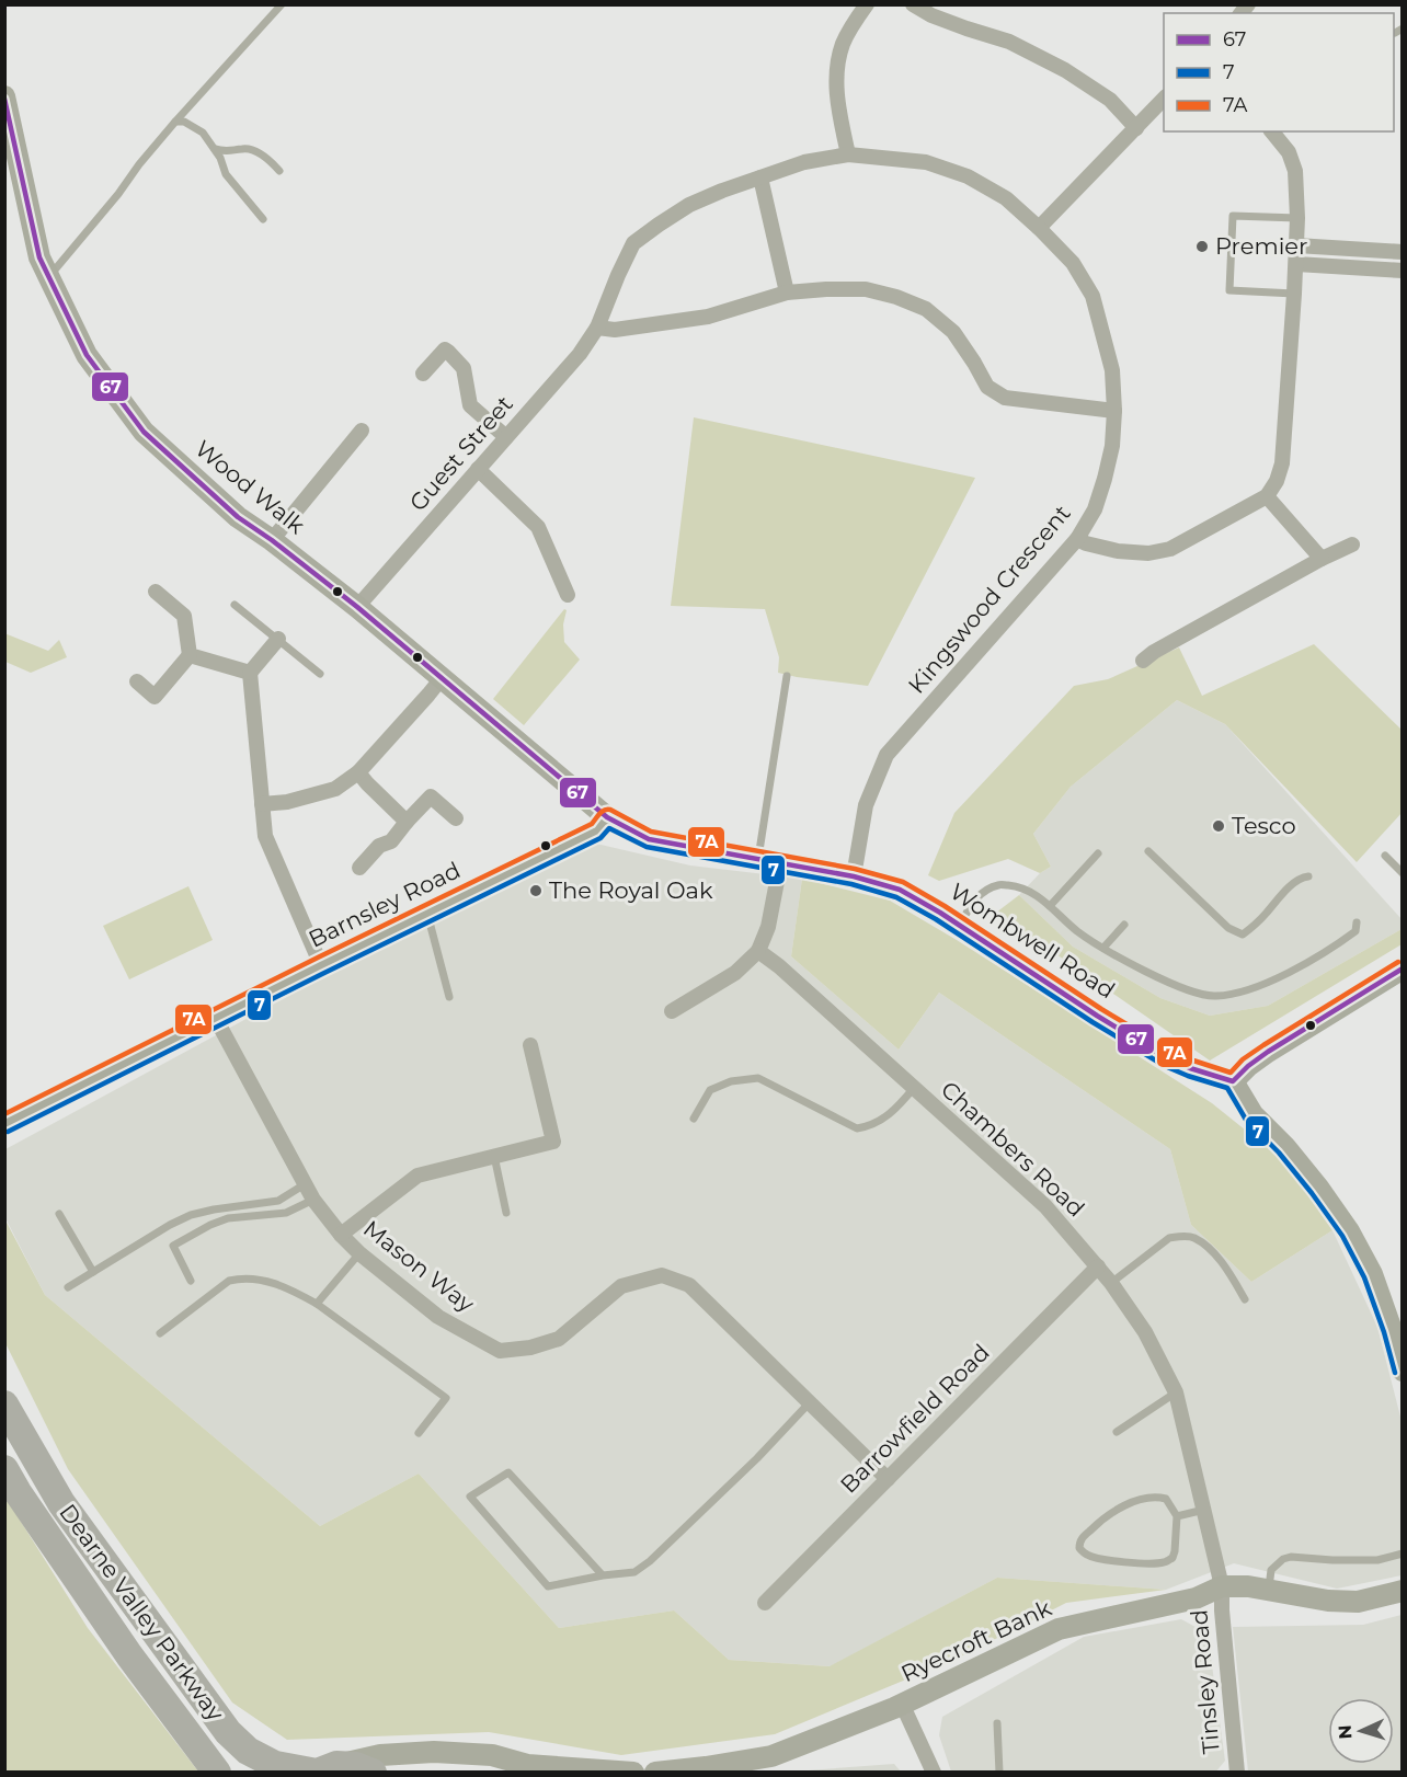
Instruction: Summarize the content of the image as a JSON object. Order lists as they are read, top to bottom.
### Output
{
  "streets": {
    "highway": ["Dearne Valley Parkway"],
    "main road": [
      "Wood Walk",
      "Barnsley Road",
      "Wombwell Road",
      "Ryecroft Bank"
    ],
    "street": [
      "Guest Street",
      "Kingswood Crescent",
      "Chambers Road",
      "Mason Way",
      "Barrowfield Road",
      "Tinsley Road"
    ]
  },
  "crossings": [
    ["Guest Street", "Wood Walk"],
    ["Guest Street", "Kingswood Crescent"],
    ["Wood Walk", "Barnsley Road"],
    ["Wood Walk", "Wombwell Road"],
    ["Kingswood Crescent", "Wombwell Road"],
    ["Barnsley Road", "Wombwell Road"],
    ["Barnsley Road", "Mason Way"],
    ["Chambers Road", "Barrowfield Road"],
    ["Chambers Road", "Ryecroft Bank"],
    ["Chambers Road", "Tinsley Road"],
    ["Mason Way", "Barrowfield Road"],
    ["Ryecroft Bank", "Tinsley Road"]
  ],
  "places": ["Premier", "Tesco", "The Royal Oak"],
  "lines": ["transit line 67", "transit line 7A", "transit line 7"],
  "legend": ["67", "7", "7A"],
  "north": "left"
}
